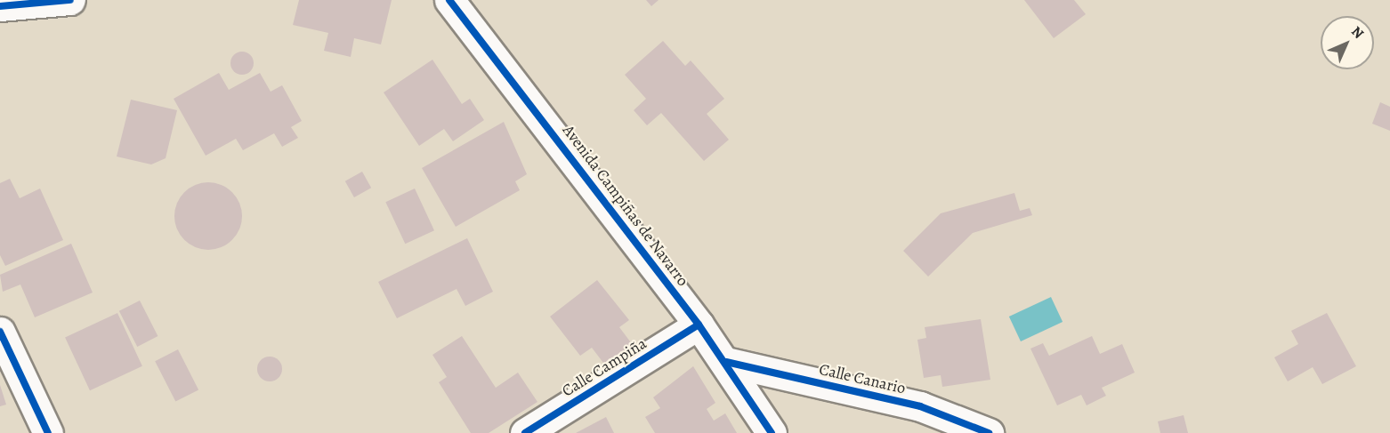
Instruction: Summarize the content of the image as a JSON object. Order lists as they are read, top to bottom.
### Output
{
  "streets": {
    "street": ["Avenida Campiñas de Navarro", "Calle Campiña", "Calle Canario"]
  },
  "crossings": [
    ["Avenida Campiñas de Navarro", "Calle Campiña"],
    ["Avenida Campiñas de Navarro", "Calle Canario"]
  ],
  "north": "top right"
}
